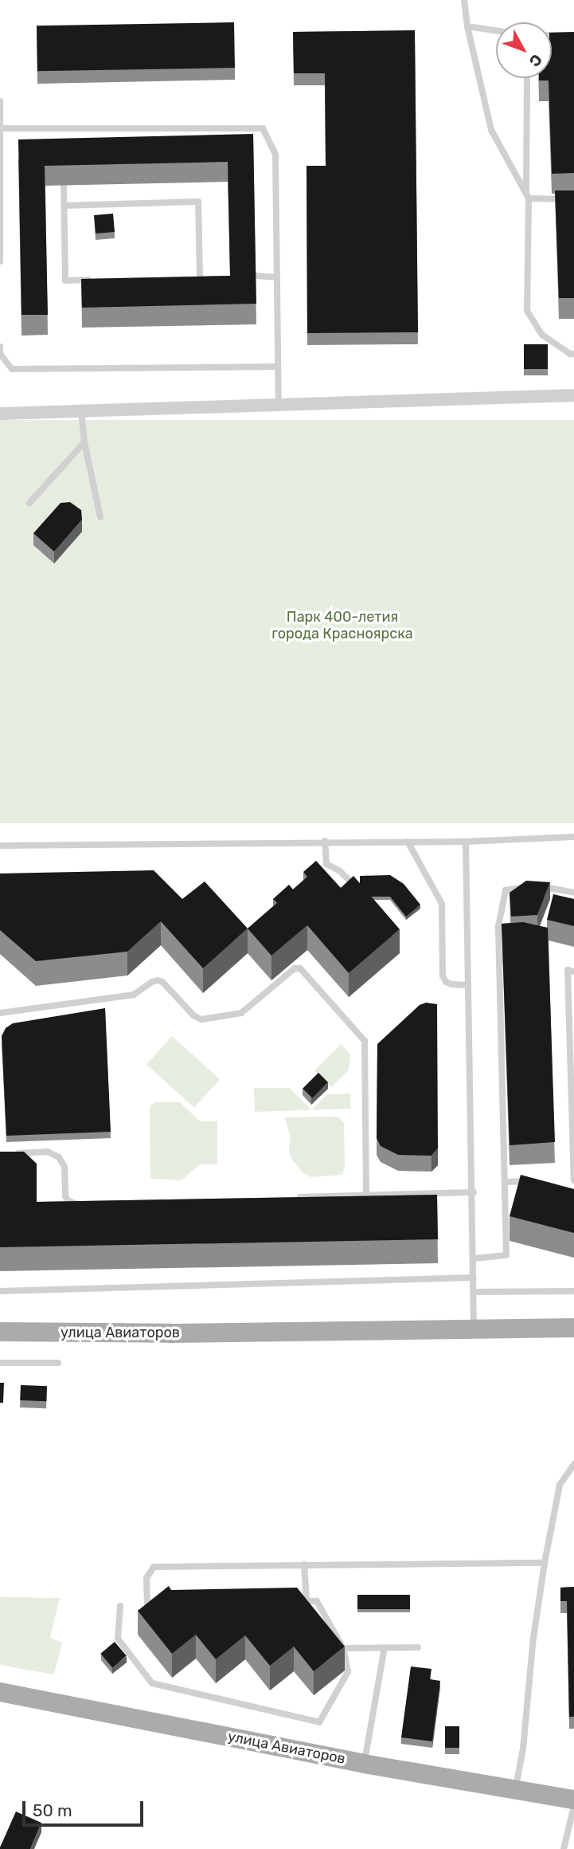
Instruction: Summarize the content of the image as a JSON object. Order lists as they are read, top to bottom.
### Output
{
  "streets": {
    "main road": ["улица Авиаторов"]
  },
  "parks": ["Парк 400-летия города Красноярска"],
  "scale_bar": "50 m",
  "north": "bottom right"
}
